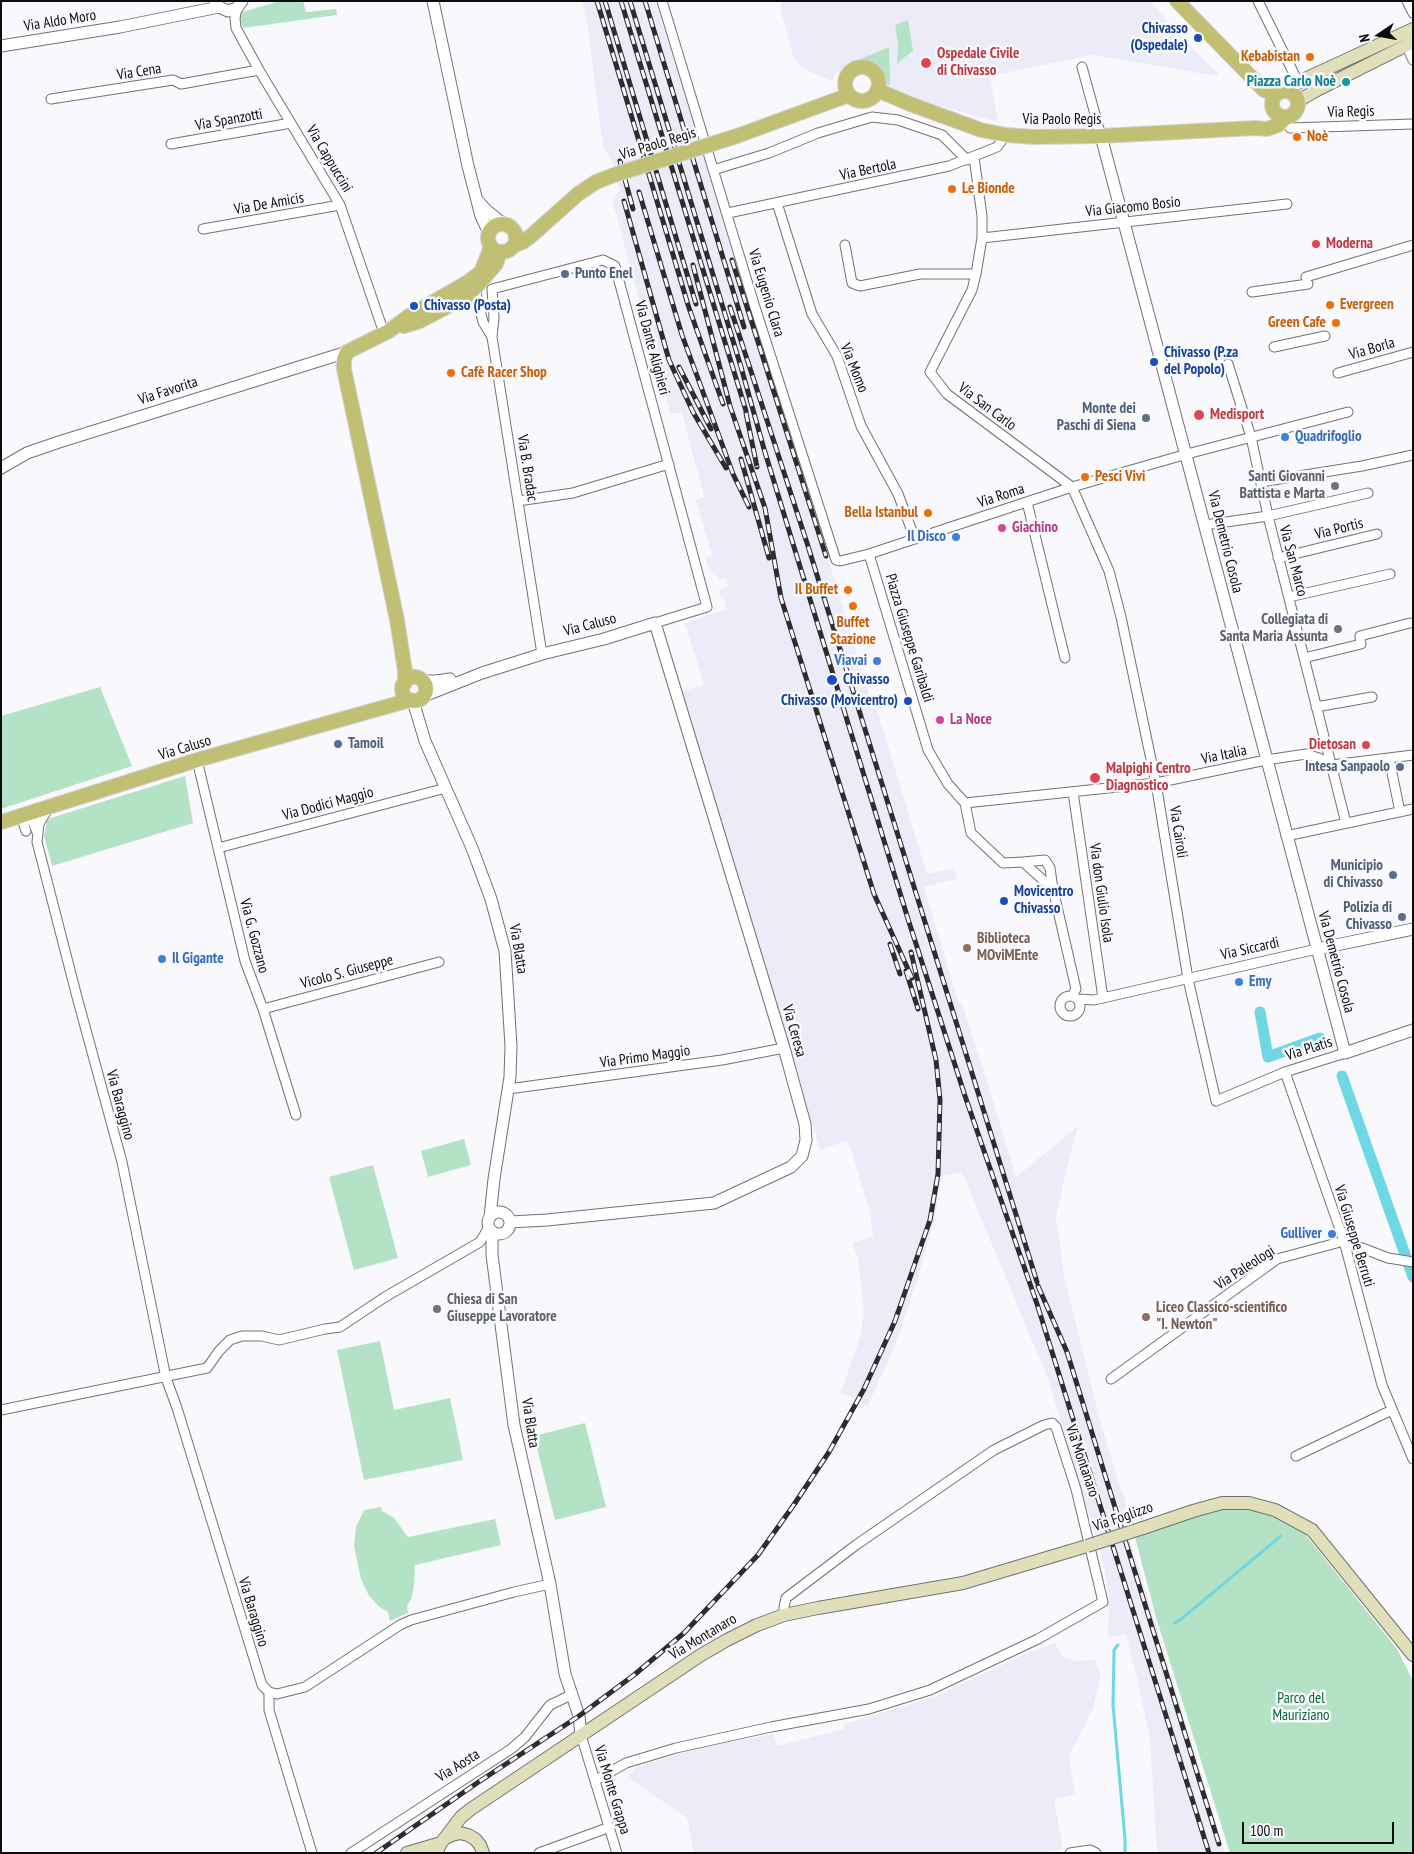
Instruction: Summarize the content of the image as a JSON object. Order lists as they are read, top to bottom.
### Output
{
  "streets": {
    "main road": [
      "Via Paolo Regis",
      "Via Caluso",
      "Via Montanaro",
      "Via Foglizzo"
    ],
    "street": [
      "Via Aldo Moro",
      "Via Cena",
      "Via Regis",
      "Via Spanzotti",
      "Via Cappuccini",
      "Via Bertola",
      "Via De Amicis",
      "Via Giacomo Bosio",
      "Via Eugenio Clara",
      "Via Dante Alighieri",
      "Via Borla",
      "Via Momo",
      "Via Favorita",
      "Via San Carlo",
      "Via B. Bradac",
      "Via Roma",
      "Via Portis",
      "Via Demetrio Cosola",
      "Via San Marco",
      "Piazza Giuseppe Garibaldi",
      "Via Italia",
      "Via Dodici Maggio",
      "Via Cairoli",
      "Via don Giulio Isola",
      "Via G. Gozzano",
      "Via Blatta",
      "Via Siccardi",
      "Vicolo S. Giuseppe",
      "Via Ceresa",
      "Via Platis",
      "Via Primo Maggio",
      "Via Baraggino",
      "Via Giuseppe Berruti",
      "Via Paleologi",
      "Via Aosta",
      "Via Monte Grappa"
    ]
  },
  "crossings": [
    ["Via Aldo Moro", "Via Cappuccini"],
    ["Via Cena", "Via Cappuccini"],
    ["Via Regis", "Via Paolo Regis"],
    ["Via Spanzotti", "Via Cappuccini"],
    ["Via Paolo Regis", "Via Bertola"],
    ["Via Paolo Regis", "Via Demetrio Cosola"],
    ["Via Cappuccini", "Via De Amicis"],
    ["Via Bertola", "Via Eugenio Clara"],
    ["Via Bertola", "Via Momo"],
    ["Via Bertola", "Via San Carlo"],
    ["Via Giacomo Bosio", "Via San Carlo"],
    ["Via Giacomo Bosio", "Via Demetrio Cosola"],
    ["Via Eugenio Clara", "Via Roma"],
    ["Via Eugenio Clara", "Piazza Giuseppe Garibaldi"],
    ["Via Dante Alighieri", "Via B. Bradac"],
    ["Via Dante Alighieri", "Via Caluso"],
    ["Via Momo", "Via Roma"],
    ["Via San Carlo", "Via Roma"],
    ["Via San Carlo", "Via Cairoli"],
    ["Via B. Bradac", "Via Caluso"],
    ["Via Roma", "Via Demetrio Cosola"],
    ["Via Roma", "Piazza Giuseppe Garibaldi"],
    ["Via Roma", "Via Cairoli"],
    ["Via Portis", "Via San Marco"],
    ["Via Demetrio Cosola", "Via Italia"],
    ["Via Demetrio Cosola", "Via Siccardi"],
    ["Via Demetrio Cosola", "Via Platis"],
    ["Via San Marco", "Via Italia"],
    ["Via Caluso", "Via G. Gozzano"],
    ["Via Caluso", "Via Blatta"],
    ["Via Caluso", "Via Ceresa"],
    ["Via Caluso", "Via Baraggino"],
    ["Piazza Giuseppe Garibaldi", "Via Italia"],
    ["Via Italia", "Via Cairoli"],
    ["Via Italia", "Via don Giulio Isola"],
    ["Via Dodici Maggio", "Via G. Gozzano"],
    ["Via Dodici Maggio", "Via Blatta"],
    ["Via Cairoli", "Via Siccardi"],
    ["Via Cairoli", "Via Platis"],
    ["Via don Giulio Isola", "Via Siccardi"],
    ["Via G. Gozzano", "Vicolo S. Giuseppe"],
    ["Via Blatta", "Via Ceresa"],
    ["Via Blatta", "Via Primo Maggio"],
    ["Via Blatta", "Via Montanaro"],
    ["Via Blatta", "Via Aosta"],
    ["Via Blatta", "Via Monte Grappa"],
    ["Via Ceresa", "Via Primo Maggio"],
    ["Via Platis", "Via Giuseppe Berruti"],
    ["Via Giuseppe Berruti", "Via Paleologi"],
    ["Via Montanaro", "Via Foglizzo"],
    ["Via Montanaro", "Via Monte Grappa"]
  ],
  "parks": ["Parco del Mauriziano"],
  "places": [
    "Chivasso (Ospedale)",
    "Kebabistan",
    "Ospedale Civile di Chivasso",
    "Piazza Carlo Noè",
    "Noè",
    "Le Bionde",
    "Moderna",
    "Punto Enel",
    "Evergreen",
    "Chivasso (Posta)",
    "Green Cafe",
    "Chivasso (P.za del Popolo)",
    "Cafè Racer Shop",
    "Medisport",
    "Monte dei Paschi di Siena",
    "Quadrifoglio",
    "Pesci Vivi",
    "Santi Giovanni Battista e Marta",
    "Bella Istanbul",
    "Giachino",
    "Il Disco",
    "Il Buffet",
    "Buffet Stazione",
    "Collegiata di Santa Maria Assunta",
    "Viavai",
    "Chivasso",
    "Chivasso (Movicentro)",
    "La Noce",
    "Tamoil",
    "Dietosan",
    "Intesa Sanpaolo",
    "Malpighi Centro Diagnostico",
    "Municipio di Chivasso",
    "Movicentro Chivasso",
    "Polizia di Chivasso",
    "Biblioteca MOviMEnte",
    "Il Gigante",
    "Emy",
    "Gulliver",
    "Chiesa di San Giuseppe Lavoratore",
    "Liceo Classico-scientifico \"I. Newton\""
  ],
  "scale_bar": "100 m",
  "north": "left"
}
